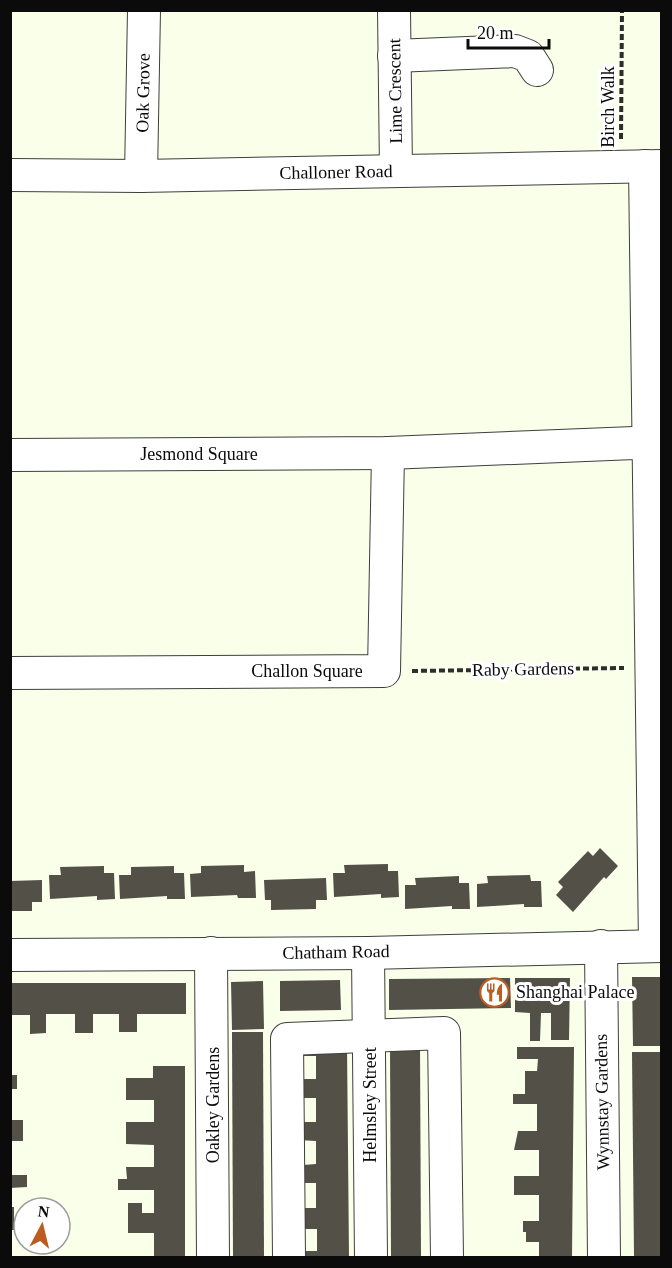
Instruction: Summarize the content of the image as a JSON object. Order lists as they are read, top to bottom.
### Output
{
  "streets": {
    "street": [
      "Lime Crescent",
      "Oak Grove",
      "Challoner Road",
      "Jesmond Square",
      "Challon Square",
      "Chatham Road",
      "Wynnstay Gardens",
      "Oakley Gardens",
      "Helmsley Street"
    ],
    "path": ["Birch Walk", "Raby Gardens"]
  },
  "crossings": [
    ["Lime Crescent", "Challoner Road"],
    ["Oak Grove", "Challoner Road"],
    ["Birch Walk", "Challoner Road"],
    ["Jesmond Square", "Challon Square"],
    ["Raby Gardens", "Challon Square"],
    ["Chatham Road", "Wynnstay Gardens"],
    ["Chatham Road", "Oakley Gardens"],
    ["Chatham Road", "Helmsley Street"]
  ],
  "places": {
    "restaurant": ["Shanghai Palace"]
  },
  "scale_bar": "20 m",
  "north": "top"
}
